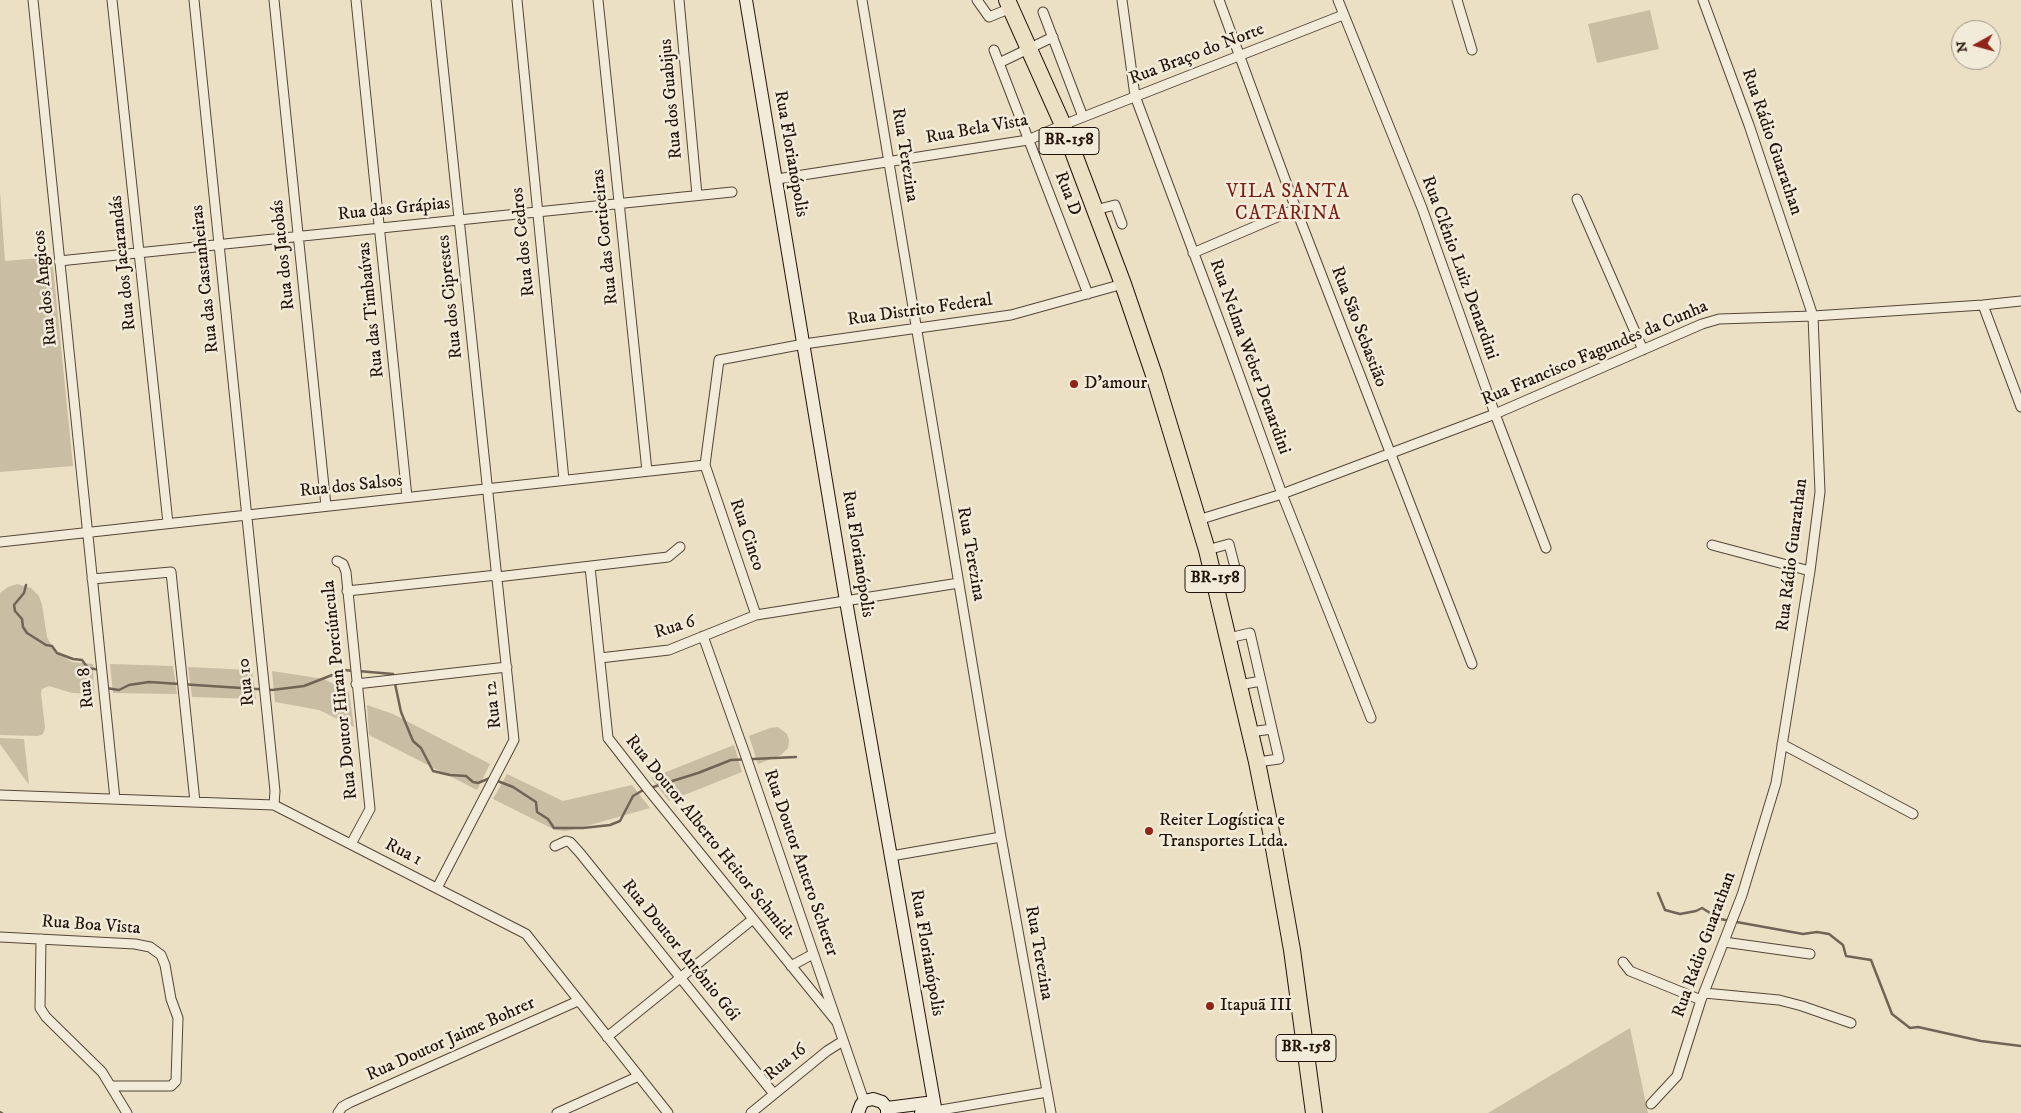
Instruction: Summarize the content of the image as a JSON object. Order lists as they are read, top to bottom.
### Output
{
  "streets": {
    "highway": ["BR-158"],
    "street": [
      "Rua Braço do Norte",
      "Rua dos Guabijus",
      "Rua Bela Vista",
      "Rua Rádio Guarathan",
      "Rua Florianópolis",
      "Rua Terezina",
      "Rua D",
      "Rua das Grápias",
      "Rua das Corticeiras",
      "Rua dos Cedros",
      "Rua dos Jatobás",
      "Rua dos Jacarandás",
      "Rua Clênio Luiz Denardini",
      "Rua das Castanheiras",
      "Rua dos Angicos",
      "Rua dos Ciprestes",
      "Rua das Timbaúvas",
      "Rua Distrito Federal",
      "Rua São Sebastião",
      "Rua Francisco Fagundes da Cunha",
      "Rua Nelma Weber Denardini",
      "Rua dos Salsos",
      "Rua Cinco",
      "Rua 6",
      "Rua 10",
      "Rua 8",
      "Rua Doutor Hiran Porciúncula",
      "Rua 12",
      "Rua Doutor Alberto Heitor Schmidt",
      "Rua 1",
      "Rua Doutor Antero Scherer",
      "Rua Boa Vista",
      "Rua Doutor Antônio Gói",
      "Rua Doutor Jaime Bohrer",
      "Rua 16"
    ]
  },
  "crossings": [
    ["Rua Braço do Norte", "Rua Bela Vista"],
    ["Rua Braço do Norte", "BR-158"],
    ["Rua Braço do Norte", "Rua Clênio Luiz Denardini"],
    ["Rua Braço do Norte", "Rua São Sebastião"],
    ["Rua Braço do Norte", "Rua Nelma Weber Denardini"],
    ["Rua dos Guabijus", "Rua das Grápias"],
    ["Rua Bela Vista", "BR-158"],
    ["Rua Bela Vista", "Rua Florianópolis"],
    ["Rua Bela Vista", "Rua Terezina"],
    ["Rua Bela Vista", "Rua D"],
    ["BR-158", "Rua Distrito Federal"],
    ["BR-158", "Rua Francisco Fagundes da Cunha"],
    ["Rua Rádio Guarathan", "Rua Francisco Fagundes da Cunha"],
    ["Rua Florianópolis", "Rua Distrito Federal"],
    ["Rua Florianópolis", "Rua 6"],
    ["Rua Terezina", "Rua Distrito Federal"],
    ["Rua Terezina", "Rua 6"],
    ["Rua D", "Rua Distrito Federal"],
    ["Rua das Grápias", "Rua das Corticeiras"],
    ["Rua das Grápias", "Rua dos Cedros"],
    ["Rua das Grápias", "Rua dos Jatobás"],
    ["Rua das Grápias", "Rua dos Jacarandás"],
    ["Rua das Grápias", "Rua das Castanheiras"],
    ["Rua das Grápias", "Rua dos Angicos"],
    ["Rua das Grápias", "Rua dos Ciprestes"],
    ["Rua das Grápias", "Rua das Timbaúvas"],
    ["Rua das Corticeiras", "Rua dos Salsos"],
    ["Rua dos Cedros", "Rua dos Salsos"],
    ["Rua dos Jatobás", "Rua dos Salsos"],
    ["Rua dos Jacarandás", "Rua dos Salsos"],
    ["Rua Clênio Luiz Denardini", "Rua Francisco Fagundes da Cunha"],
    ["Rua das Castanheiras", "Rua dos Salsos"],
    ["Rua das Castanheiras", "Rua 10"],
    ["Rua dos Angicos", "Rua dos Salsos"],
    ["Rua dos Angicos", "Rua 8"],
    ["Rua dos Ciprestes", "Rua dos Salsos"],
    ["Rua dos Ciprestes", "Rua 12"],
    ["Rua das Timbaúvas", "Rua dos Salsos"],
    ["Rua Distrito Federal", "Rua dos Salsos"],
    ["Rua Distrito Federal", "Rua Cinco"],
    ["Rua São Sebastião", "Rua Francisco Fagundes da Cunha"],
    ["Rua Francisco Fagundes da Cunha", "Rua Nelma Weber Denardini"],
    ["Rua dos Salsos", "Rua Cinco"],
    ["Rua Cinco", "Rua 6"],
    ["Rua 6", "Rua Doutor Alberto Heitor Schmidt"],
    ["Rua 6", "Rua Doutor Antero Scherer"],
    ["Rua 10", "Rua 1"],
    ["Rua 8", "Rua 1"],
    ["Rua Doutor Hiran Porciúncula", "Rua 1"],
    ["Rua 12", "Rua 1"],
    ["Rua Doutor Alberto Heitor Schmidt", "Rua Doutor Antero Scherer"],
    ["Rua 1", "Rua Doutor Jaime Bohrer"],
    ["Rua Doutor Antero Scherer", "Rua 16"],
    ["Rua Doutor Antônio Gói", "Rua 16"]
  ],
  "districts": ["VILA SANTA CATARINA"],
  "places": ["D'amour", "Reiter Logística e Transportes Ltda.", "Itapuã III"],
  "north": "left"
}
